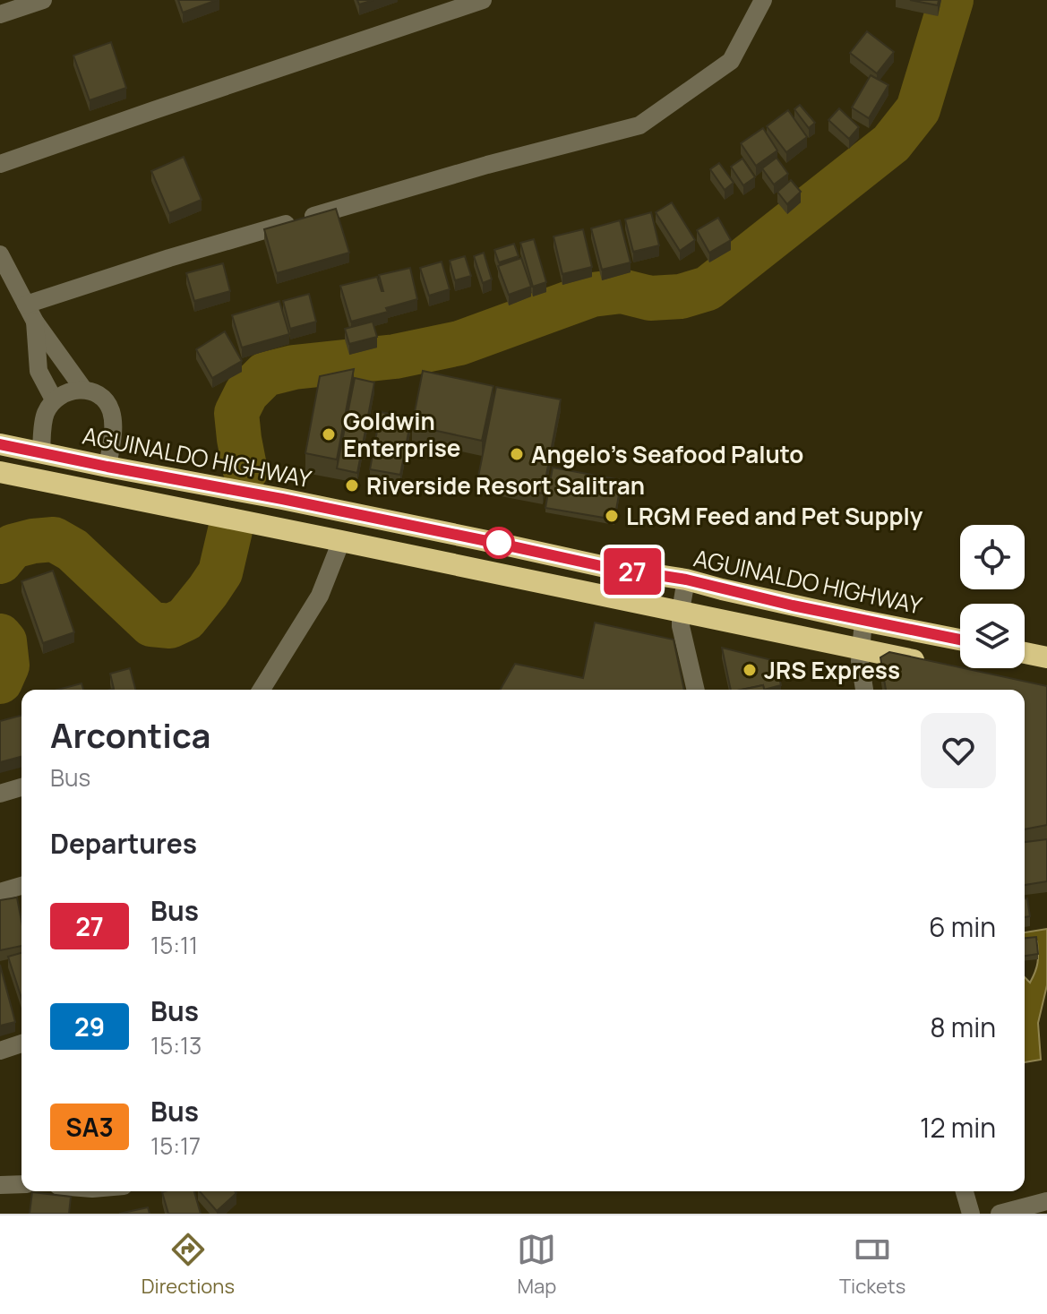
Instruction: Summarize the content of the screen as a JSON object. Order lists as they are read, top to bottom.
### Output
{
  "streets": {
    "highway": ["AGUINALDO HIGHWAY"]
  },
  "places": [
    "Goldwin Enterprise",
    "Angelo's Seafood Paluto",
    "Riverside Resort Salitran",
    "LRGM Feed and Pet Supply",
    "JRS Express"
  ],
  "lines": ["bus line 27"],
  "page": {
    "on_map": "27",
    "heading": [
      ["Arcontica", "Bus"],
      "Departures"
    ],
    "list": [
      {
        "mark": "27",
        "name": "Bus",
        "note": "15:11",
        "value": "6 min"
      },
      {
        "mark": "29",
        "name": "Bus",
        "note": "15:13",
        "value": "8 min"
      },
      {
        "mark": "SA3",
        "name": "Bus",
        "note": "15:17",
        "value": "12 min"
      }
    ],
    "tabs": ["Directions", "Map", "Tickets"]
  }
}
